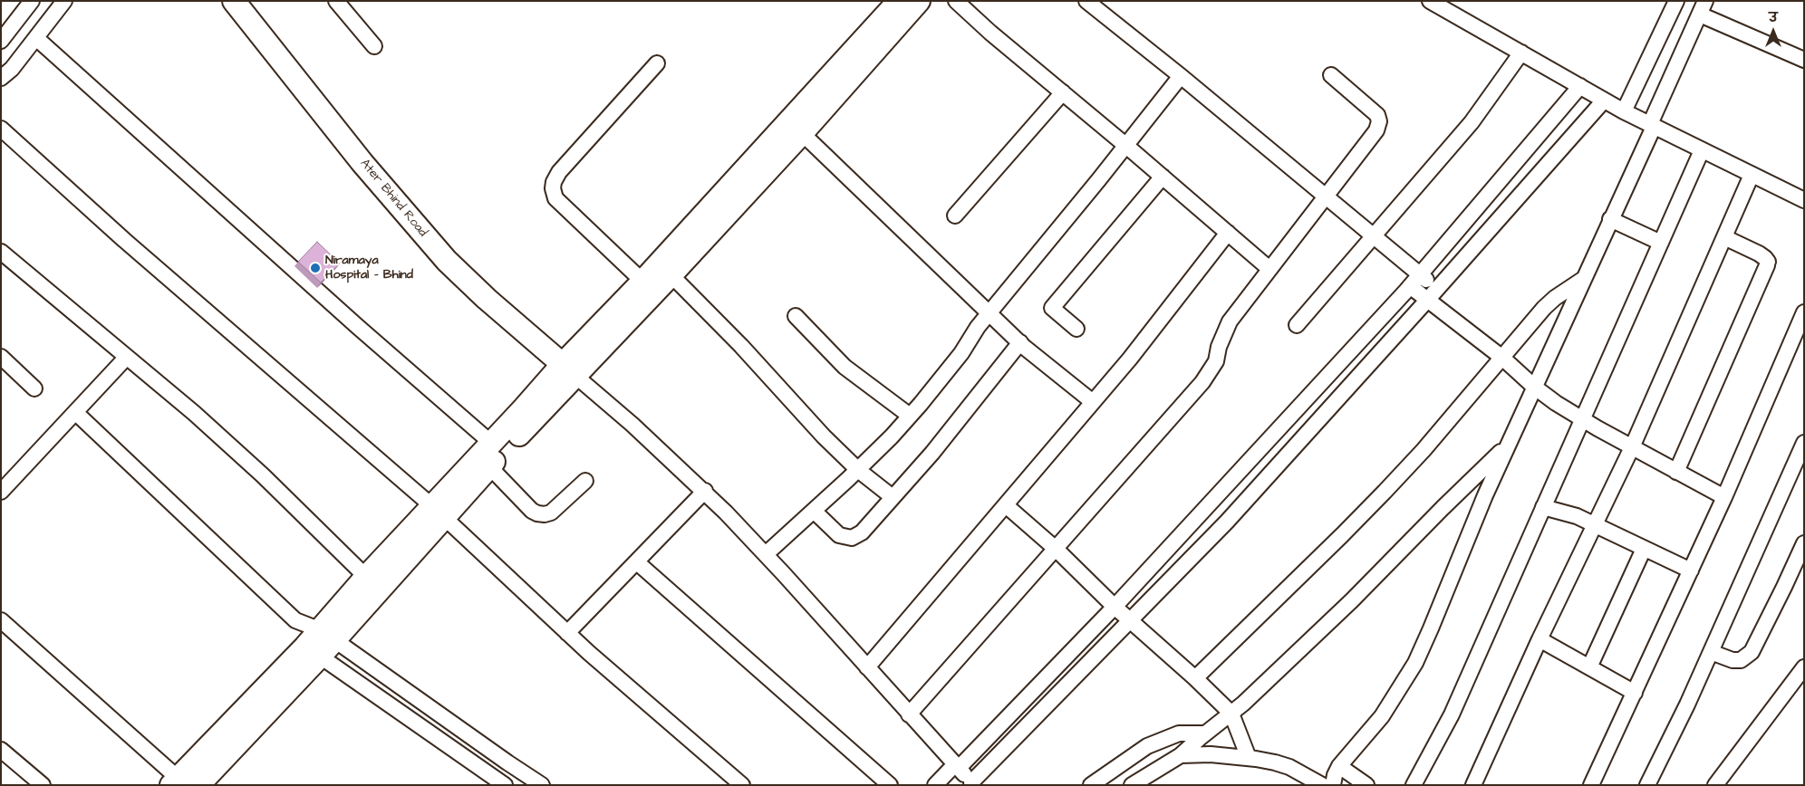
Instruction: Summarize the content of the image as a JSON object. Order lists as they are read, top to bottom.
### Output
{
  "streets": {
    "highway": ["Ater Bhind Road"]
  },
  "places": ["Niramaya Hospital - Bhind"],
  "north": "top"
}
